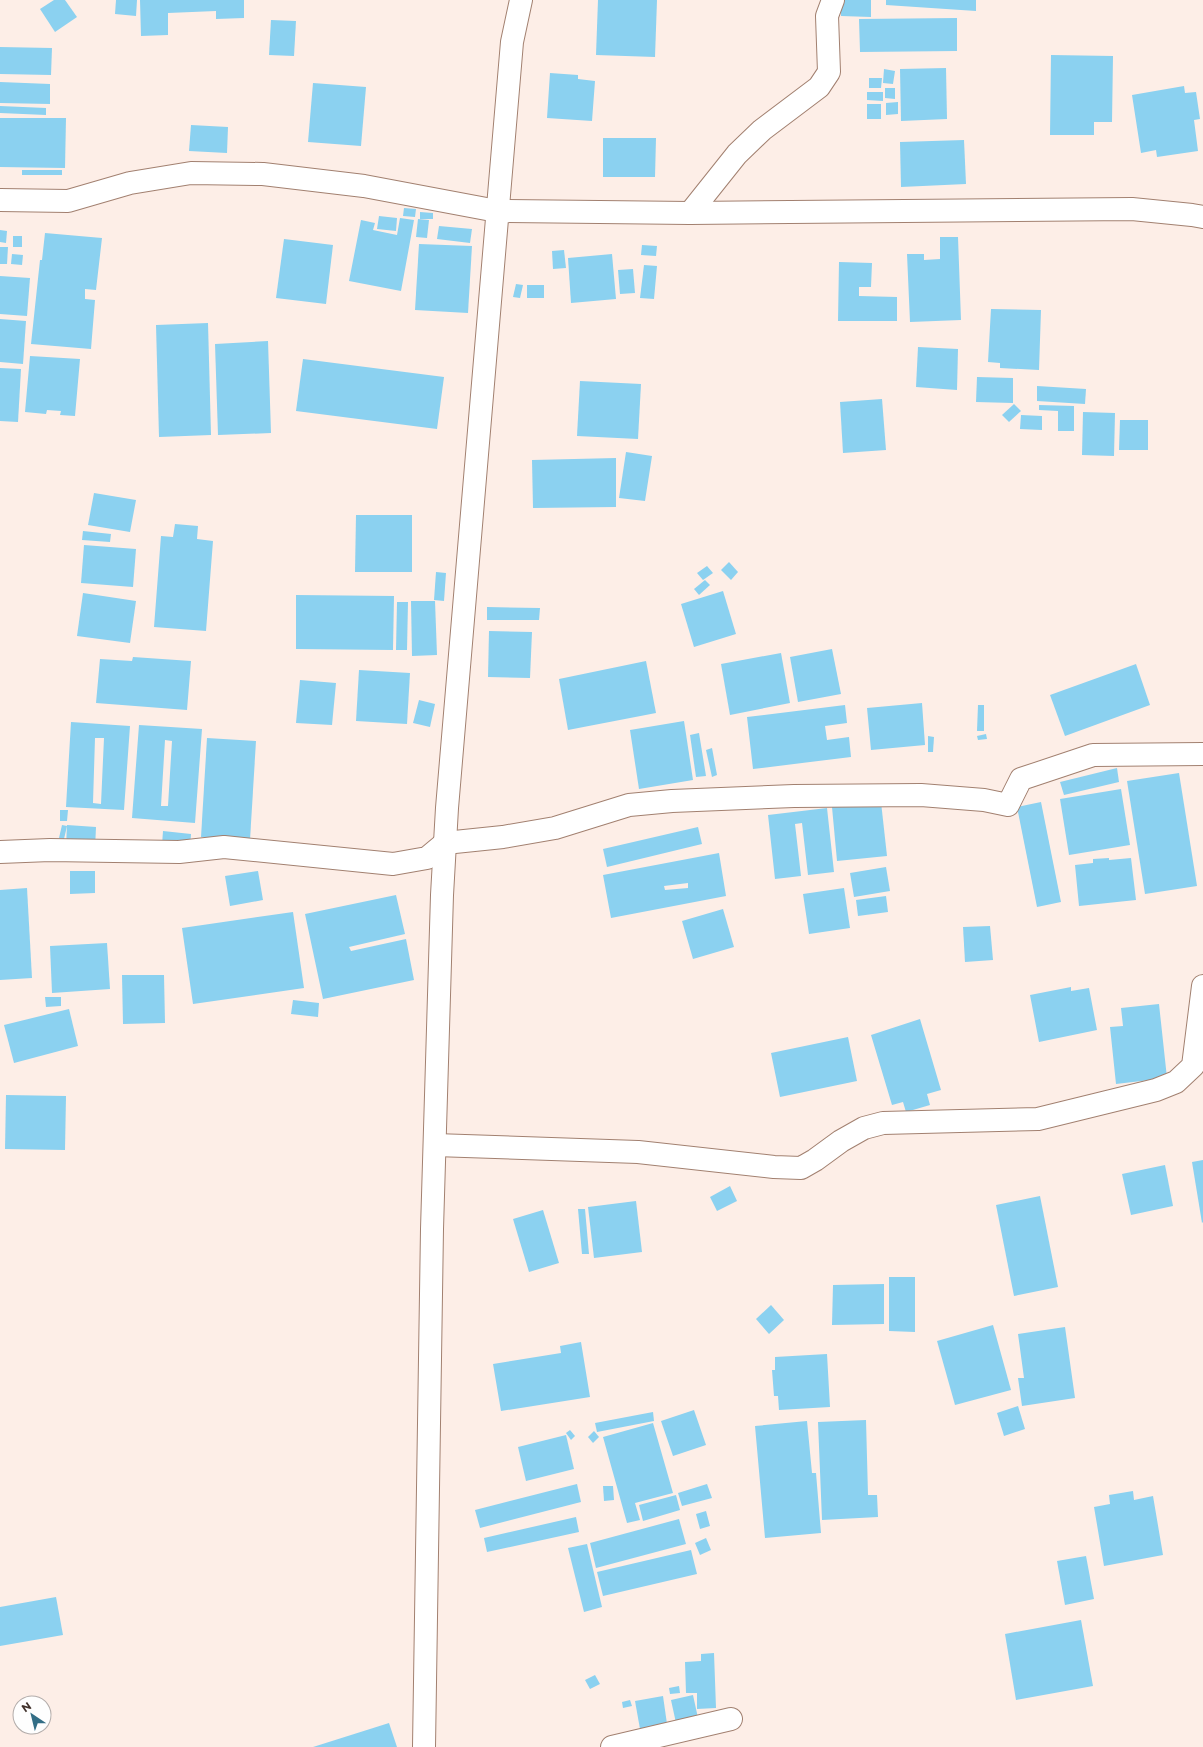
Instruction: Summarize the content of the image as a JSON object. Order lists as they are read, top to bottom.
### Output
{
  "north": "top left"
}
